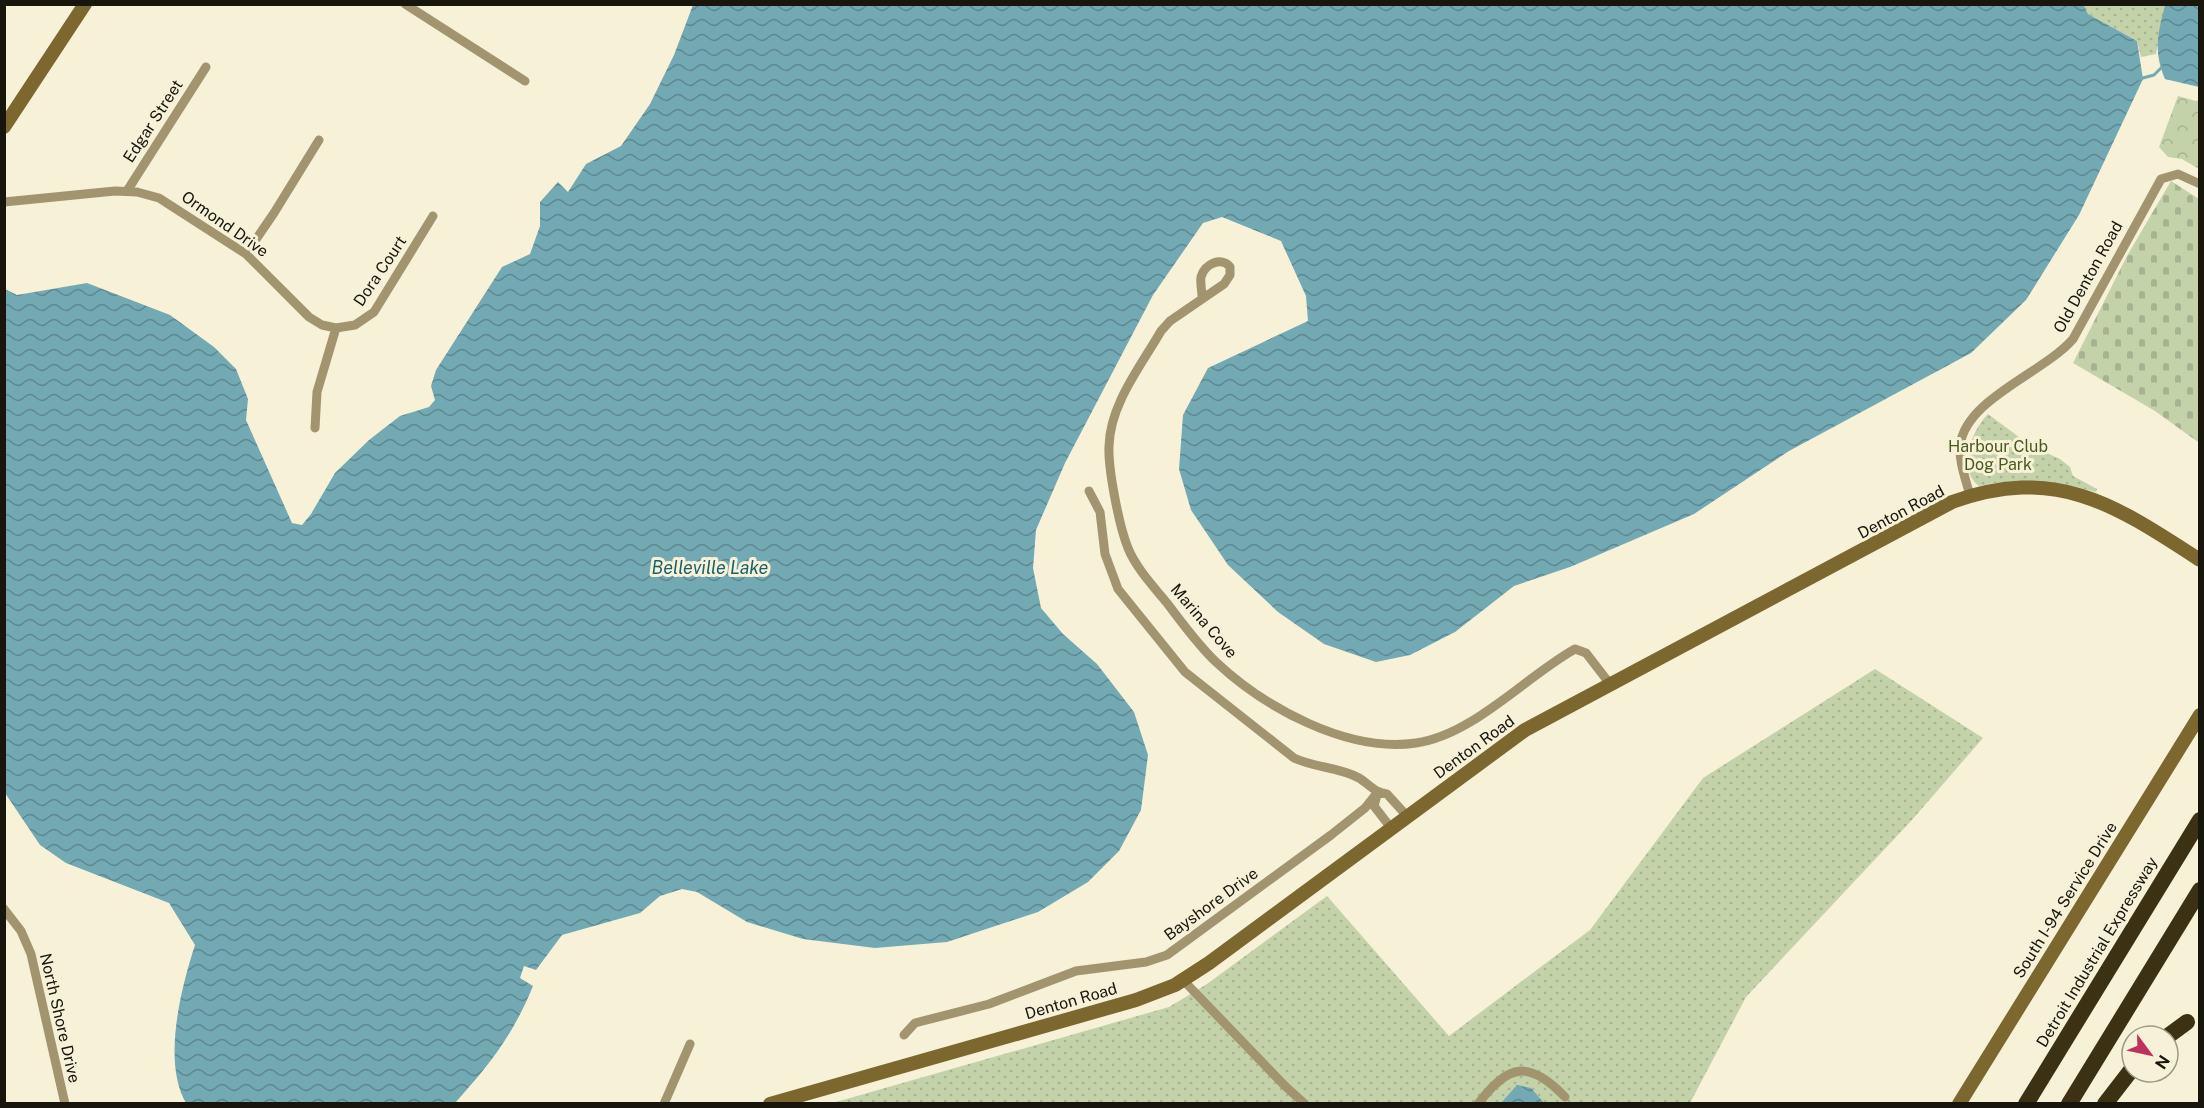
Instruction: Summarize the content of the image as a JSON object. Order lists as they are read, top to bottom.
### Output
{
  "streets": {
    "highway": ["Detroit Industrial Expressway"],
    "street": [
      "Edgar Street",
      "Ormond Drive",
      "Dora Court",
      "Old Denton Road",
      "Denton Road",
      "Marina Cove",
      "South I-94 Service Drive",
      "Bayshore Drive",
      "North Shore Drive"
    ]
  },
  "crossings": [
    ["Edgar Street", "Ormond Drive"],
    ["Ormond Drive", "Dora Court"],
    ["Old Denton Road", "Denton Road"],
    ["Denton Road", "Marina Cove"]
  ],
  "water": ["Belleville Lake"],
  "parks": ["Harbour Club Dog Park"],
  "north": "bottom right"
}
